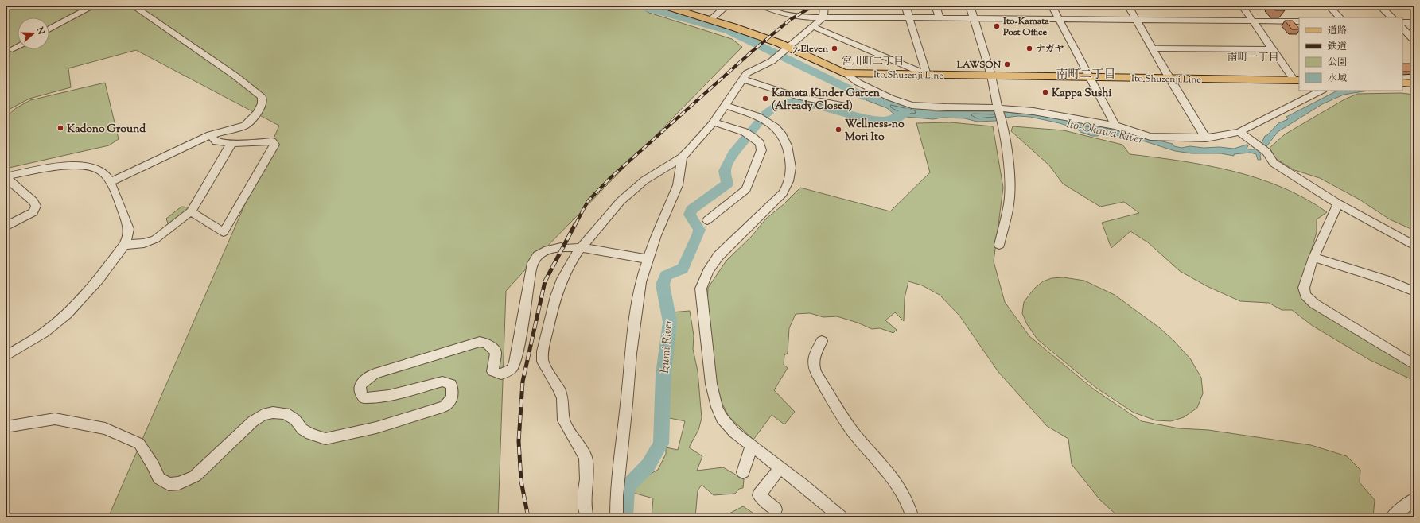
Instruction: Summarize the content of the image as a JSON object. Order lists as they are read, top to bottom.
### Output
{
  "streets": {
    "main road": ["Ito Shuzenji Line"]
  },
  "districts": ["南町一丁目", "宮川町二丁目", "南町二丁目"],
  "water": ["Ito-Okawa River", "Izumi River"],
  "places": [
    "Ito-Kamata Post Office",
    "7-Eleven",
    "ナガヤ",
    "LAWSON",
    "Kappa Sushi",
    "Kamata Kinder Garten (Already Closed)",
    "Kadono Ground",
    "Wellness-no Mori Ito"
  ],
  "legend": [
    "道路",
    "鉄道",
    "公園",
    "水域"
  ],
  "north": "right"
}
